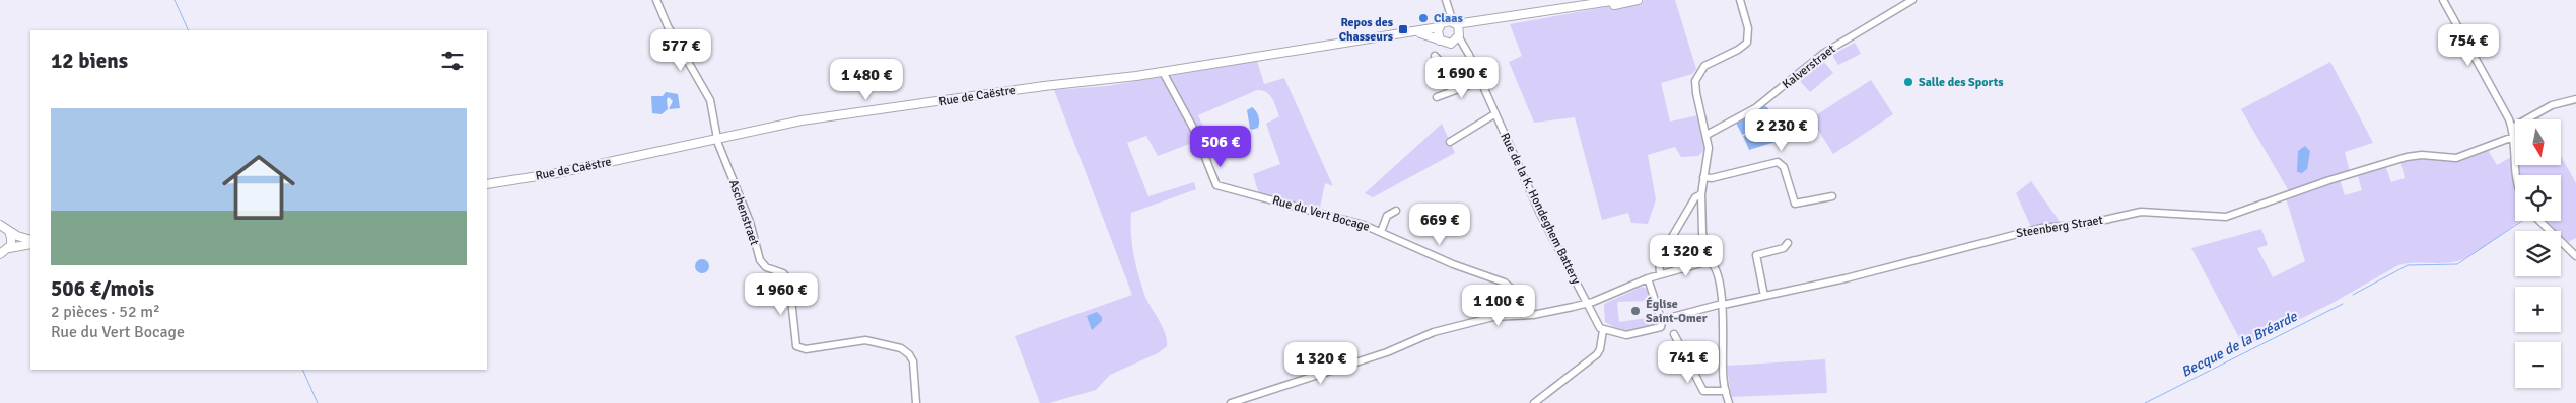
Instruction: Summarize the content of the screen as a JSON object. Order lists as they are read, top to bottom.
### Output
{
  "streets": {
    "main road": ["Rue de Caëstre"],
    "street": [
      "Kalverstraet",
      "Rue de la K. Hondeghem Battery",
      "Aschenstraet",
      "Rue du Vert Bocage",
      "Steenberg Straet"
    ]
  },
  "crossings": [
    ["Rue de Caëstre", "Rue de la K. Hondeghem Battery"],
    ["Rue de Caëstre", "Aschenstraet"],
    ["Rue de Caëstre", "Rue du Vert Bocage"],
    ["Rue de la K. Hondeghem Battery", "Steenberg Straet"]
  ],
  "water": ["Becque de la Bréarde"],
  "places": {
    "other": ["Claas", "Salle des Sports", "Église Saint-Omer"],
    "transit": ["Repos des Chasseurs"]
  },
  "north": "bottom",
  "page": {
    "price": [
      "754 €",
      "577 €",
      "1 690 €",
      "1 480 €",
      "2 230 €",
      "506 €",
      "669 €",
      "1 320 €",
      "1 960 €",
      "1 100 €",
      "741 €",
      "1 320 €"
    ],
    "heading": "12 biens",
    "list": [
      {
        "name": "506 €/mois",
        "note": "2 pièces · 52 m² · Rue du Vert Bocage"
      }
    ],
    "map_buttons": ["+", "−"]
  }
}
